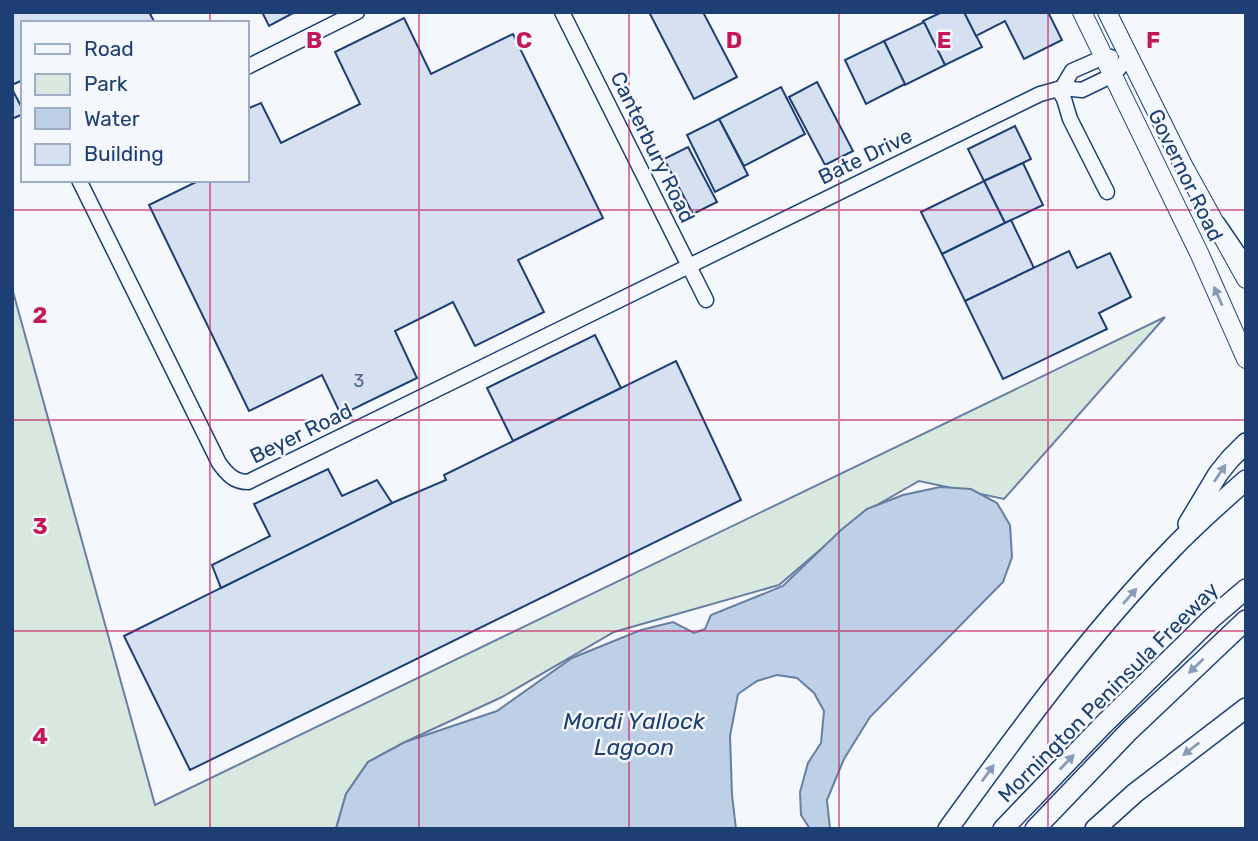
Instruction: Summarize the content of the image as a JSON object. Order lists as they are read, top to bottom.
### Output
{
  "streets": {
    "highway": ["Mornington Peninsula Freeway"],
    "main road": ["Governor Road"],
    "street": ["Canterbury Road", "Bate Drive", "Beyer Road"]
  },
  "crossings": [
    ["Canterbury Road", "Bate Drive"],
    ["Canterbury Road", "Beyer Road"],
    ["Bate Drive", "Governor Road"],
    ["Bate Drive", "Beyer Road"]
  ],
  "water": ["Mordi Yallock Lagoon"],
  "house_numbers": ["3"],
  "legend": [
    "Road",
    "Park",
    "Water",
    "Building"
  ],
  "grid": {
    "columns": [
      "B",
      "C",
      "D",
      "E",
      "F"
    ],
    "rows": ["2", "3", "4"]
  }
}
